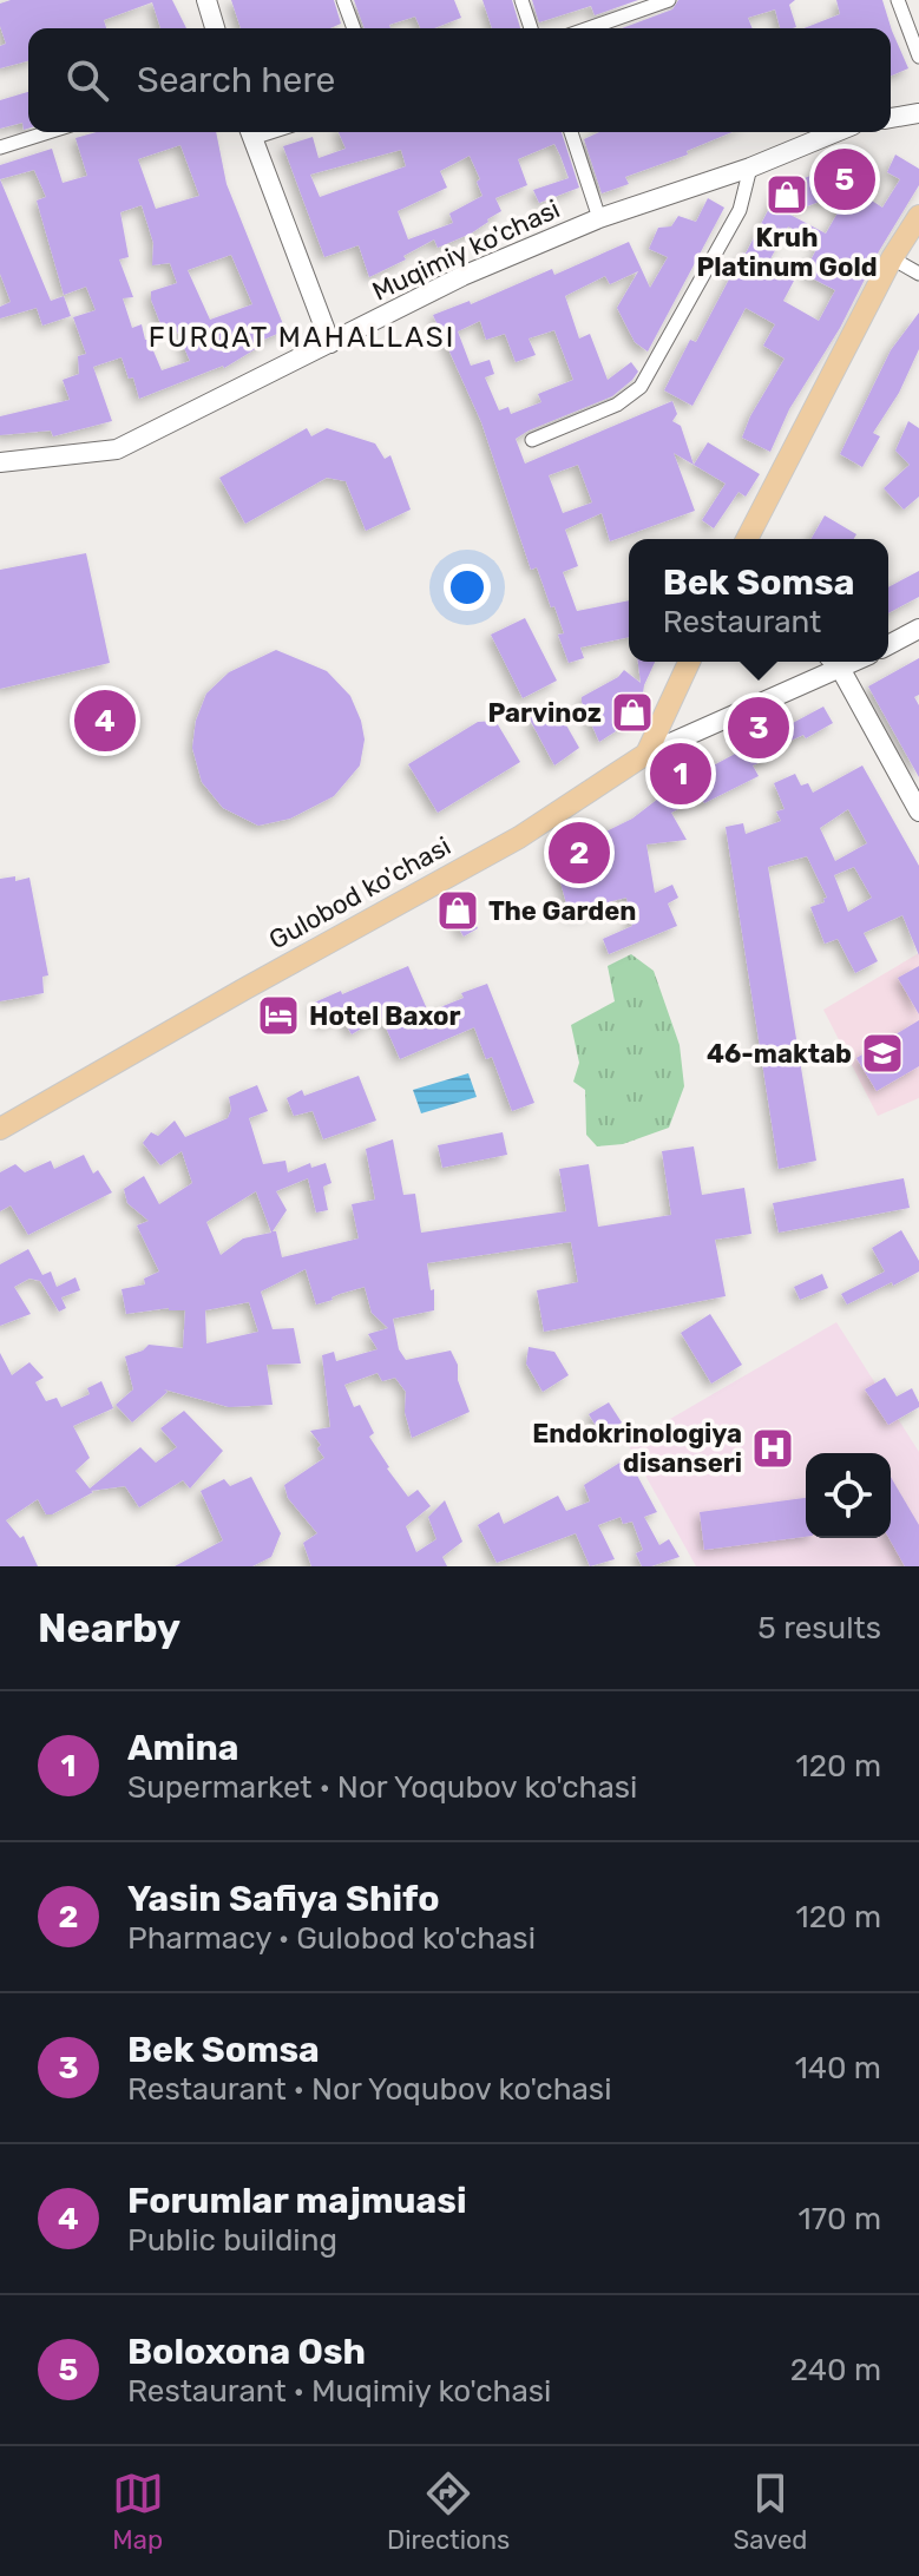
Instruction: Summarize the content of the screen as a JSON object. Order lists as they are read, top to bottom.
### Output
{
  "streets": {
    "main road": ["Muqimiy ko'chasi", "Gulobod ko'chasi"]
  },
  "districts": ["FURQAT MAHALLASI"],
  "places": {
    "shop": ["Kruh Platinum Gold", "Parvinoz", "The Garden"],
    "hotel": ["Hotel Baxor"],
    "school or university": ["46-maktab"],
    "hospital": ["Endokrinologiya disanseri"]
  },
  "page": {
    "search": "Search here",
    "pins": [
      "5",
      "4",
      "3",
      "1",
      "2"
    ],
    "popup": ["Bek Somsa", "Restaurant"],
    "heading": ["Nearby", "5 results"],
    "list": [
      {
        "mark": "1",
        "name": "Amina",
        "note": "Supermarket · Nor Yoqubov ko'chasi",
        "value": "120 m"
      },
      {
        "mark": "2",
        "name": "Yasin Safiya Shifo",
        "note": "Pharmacy · Gulobod ko'chasi",
        "value": "120 m"
      },
      {
        "mark": "3",
        "name": "Bek Somsa",
        "note": "Restaurant · Nor Yoqubov ko'chasi",
        "value": "140 m"
      },
      {
        "mark": "4",
        "name": "Forumlar majmuasi",
        "note": "Public building",
        "value": "170 m"
      },
      {
        "mark": "5",
        "name": "Boloxona Osh",
        "note": "Restaurant · Muqimiy ko'chasi",
        "value": "240 m"
      }
    ],
    "nav": ["Map", "Directions", "Saved"]
  }
}
